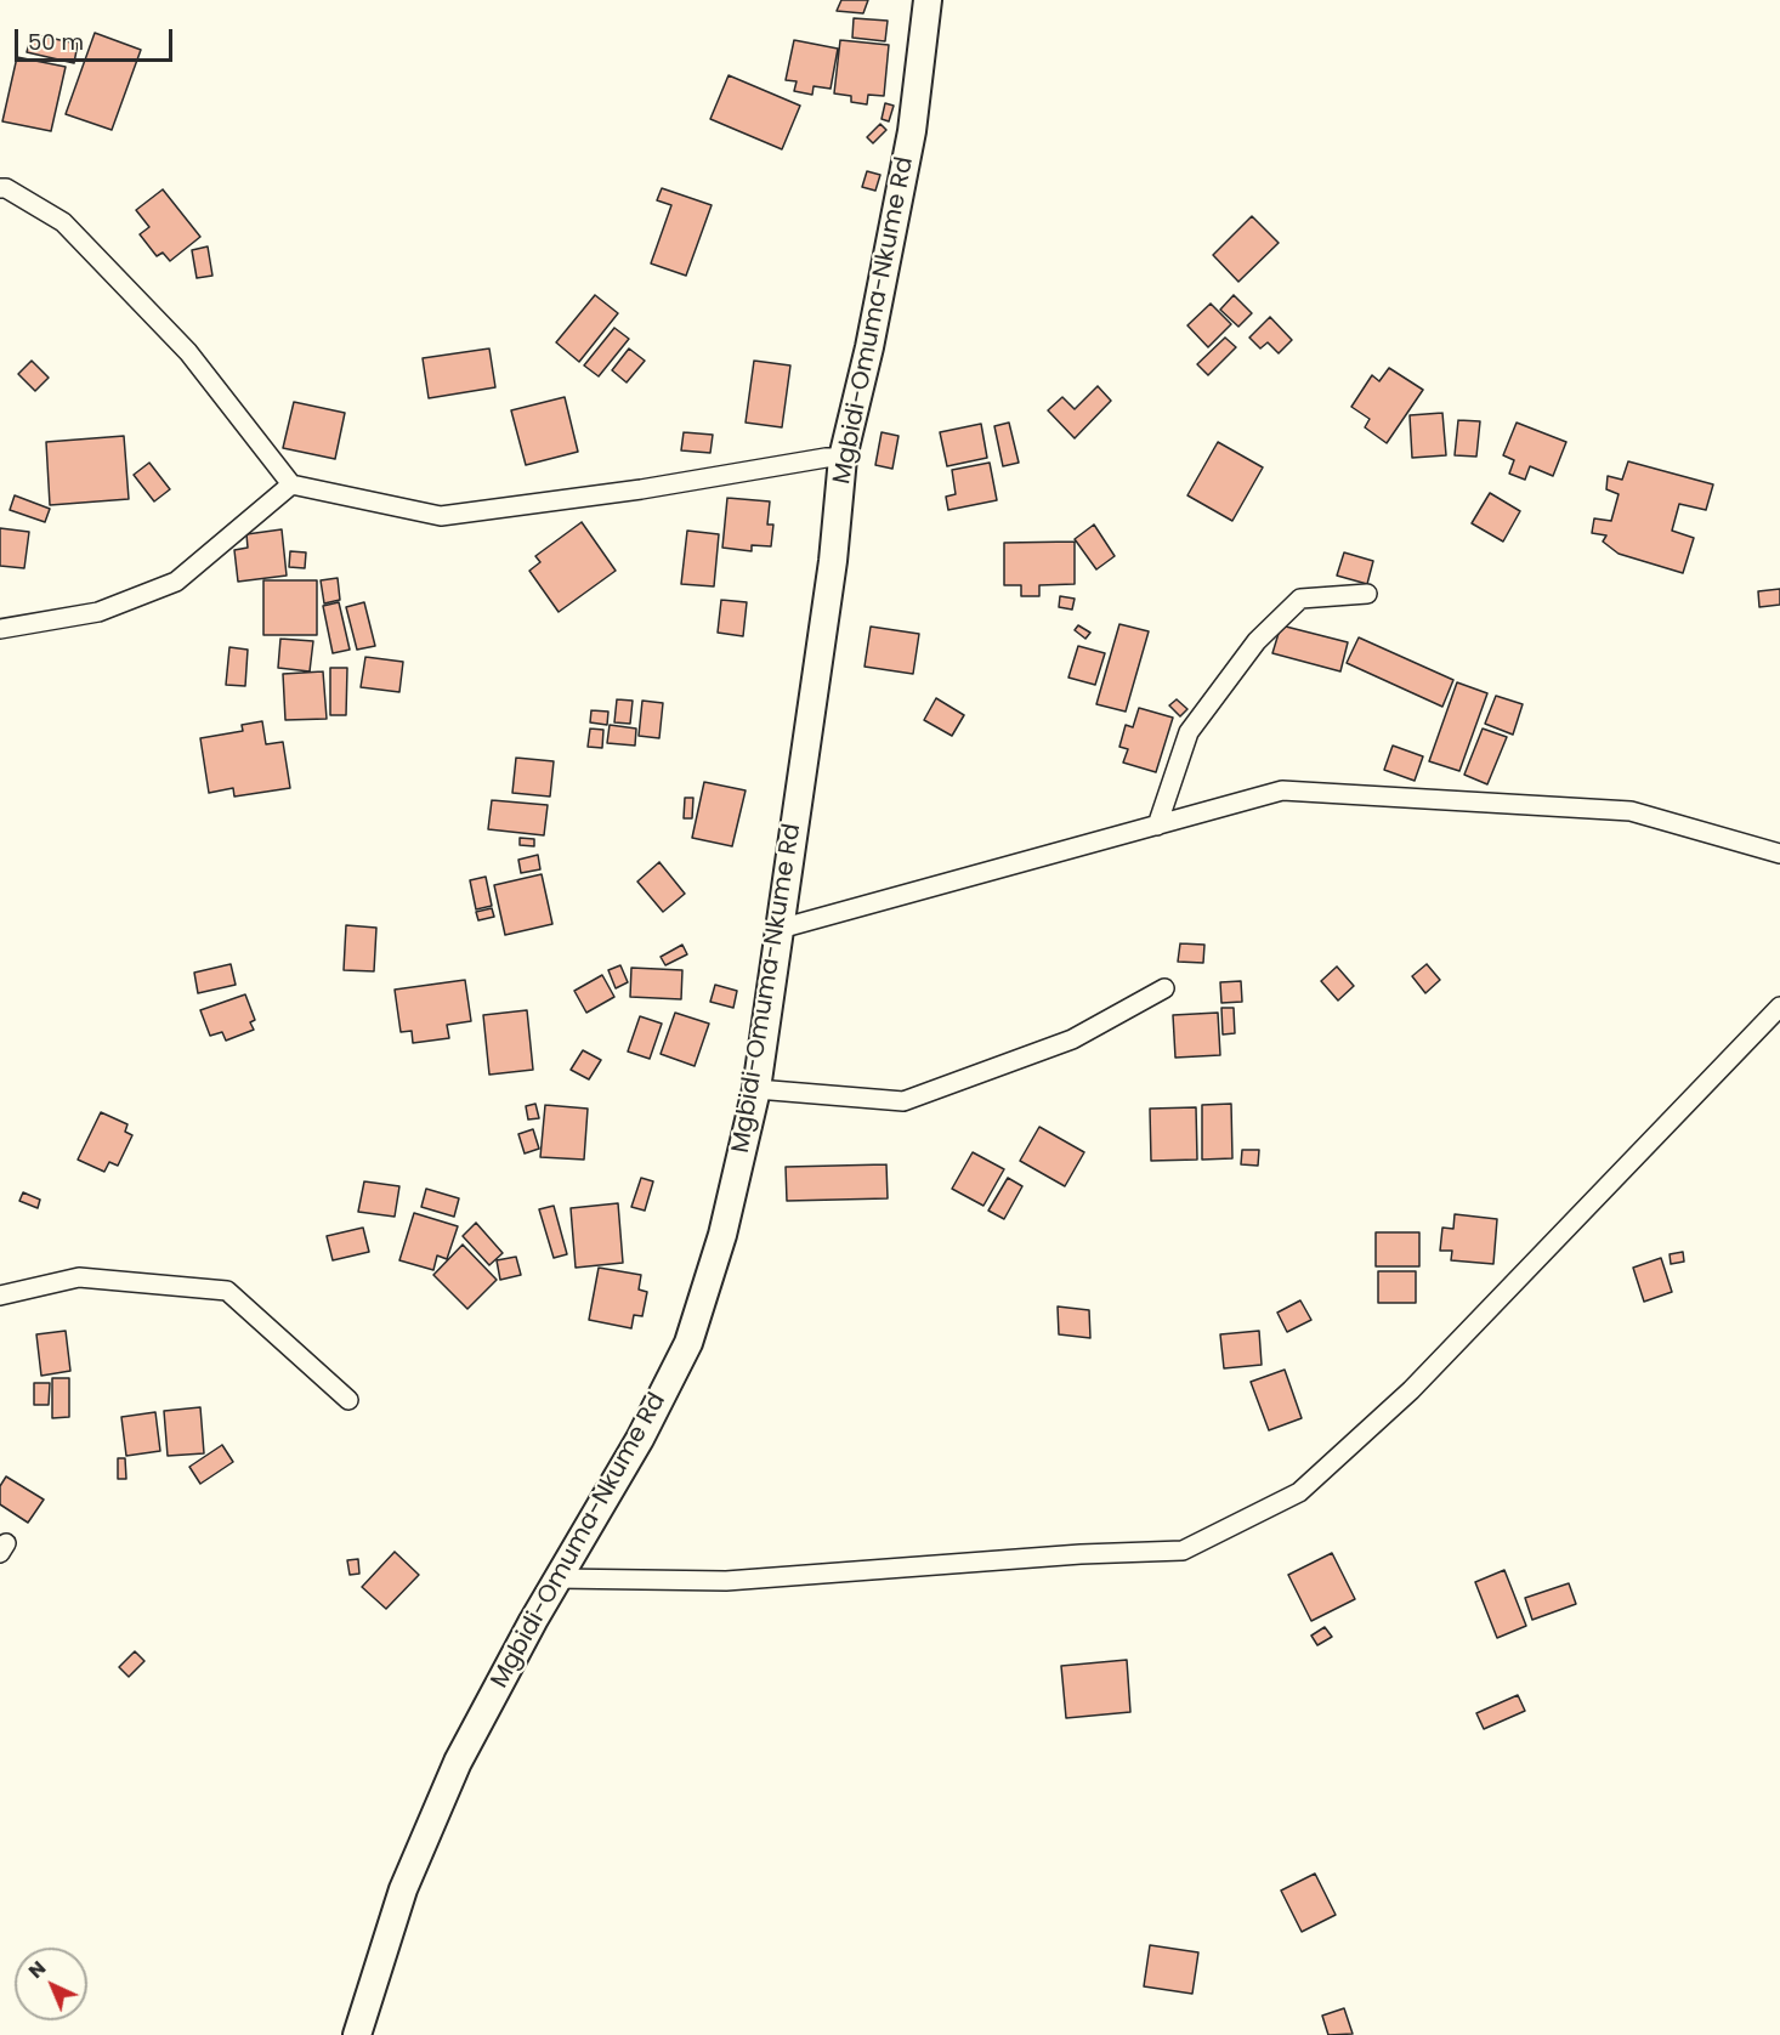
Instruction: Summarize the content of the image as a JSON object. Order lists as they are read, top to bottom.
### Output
{
  "streets": {
    "street": ["Mgbidi-Omuma-Nkume Rd"]
  },
  "scale_bar": "50 m",
  "north": "top left"
}
